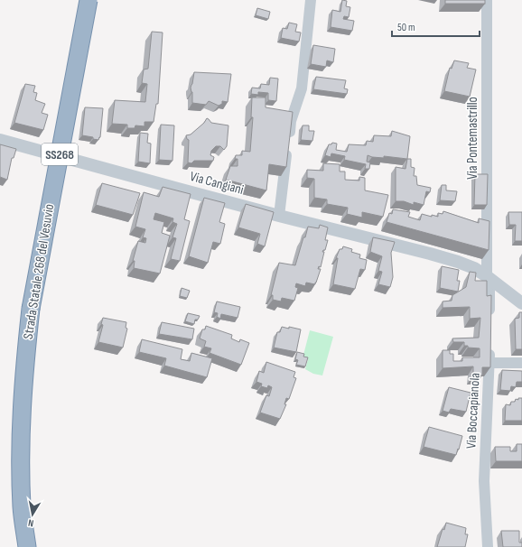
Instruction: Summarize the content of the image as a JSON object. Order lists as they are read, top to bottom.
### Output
{
  "streets": {
    "highway": ["SS268", "Strada Statale 268 del Vesuvio"],
    "street": ["Via Pontemastrillo", "Via Cangiani", "Via Boccapianola"]
  },
  "crossings": [
    ["Via Pontemastrillo", "Via Cangiani"]
  ],
  "scale_bar": "50 m",
  "north": "bottom"
}
